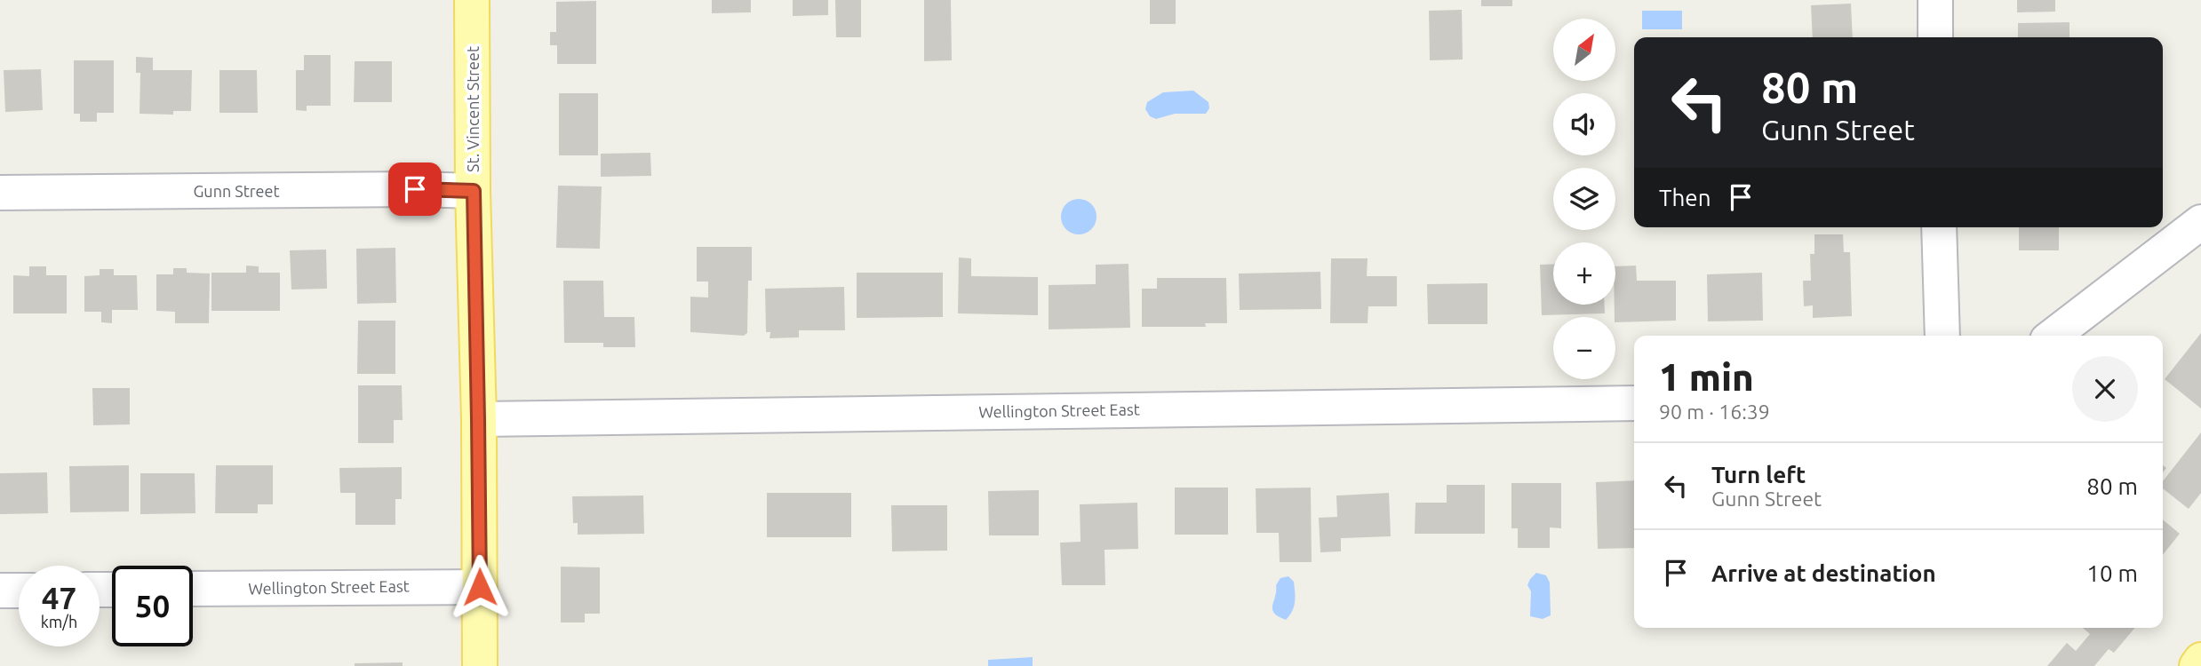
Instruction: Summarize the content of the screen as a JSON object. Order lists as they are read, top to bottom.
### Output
{
  "streets": {
    "main road": ["St. Vincent Street"],
    "street": ["Gunn Street", "Wellington Street East"]
  },
  "crossings": [
    ["St. Vincent Street", "Gunn Street"],
    ["St. Vincent Street", "Wellington Street East"]
  ],
  "north": "top right",
  "page": {
    "map_buttons": ["+", "−"],
    "turn": ["80 m", "Gunn Street"],
    "then": "Then",
    "heading": ["1 min", "90 m · 16:39"],
    "list": [
      {
        "name": "Turn left",
        "note": "Gunn Street",
        "value": "80 m"
      },
      {
        "name": "Arrive at destination",
        "value": "10 m"
      }
    ],
    "speed": "47 km/h",
    "limit": "50"
  }
}
